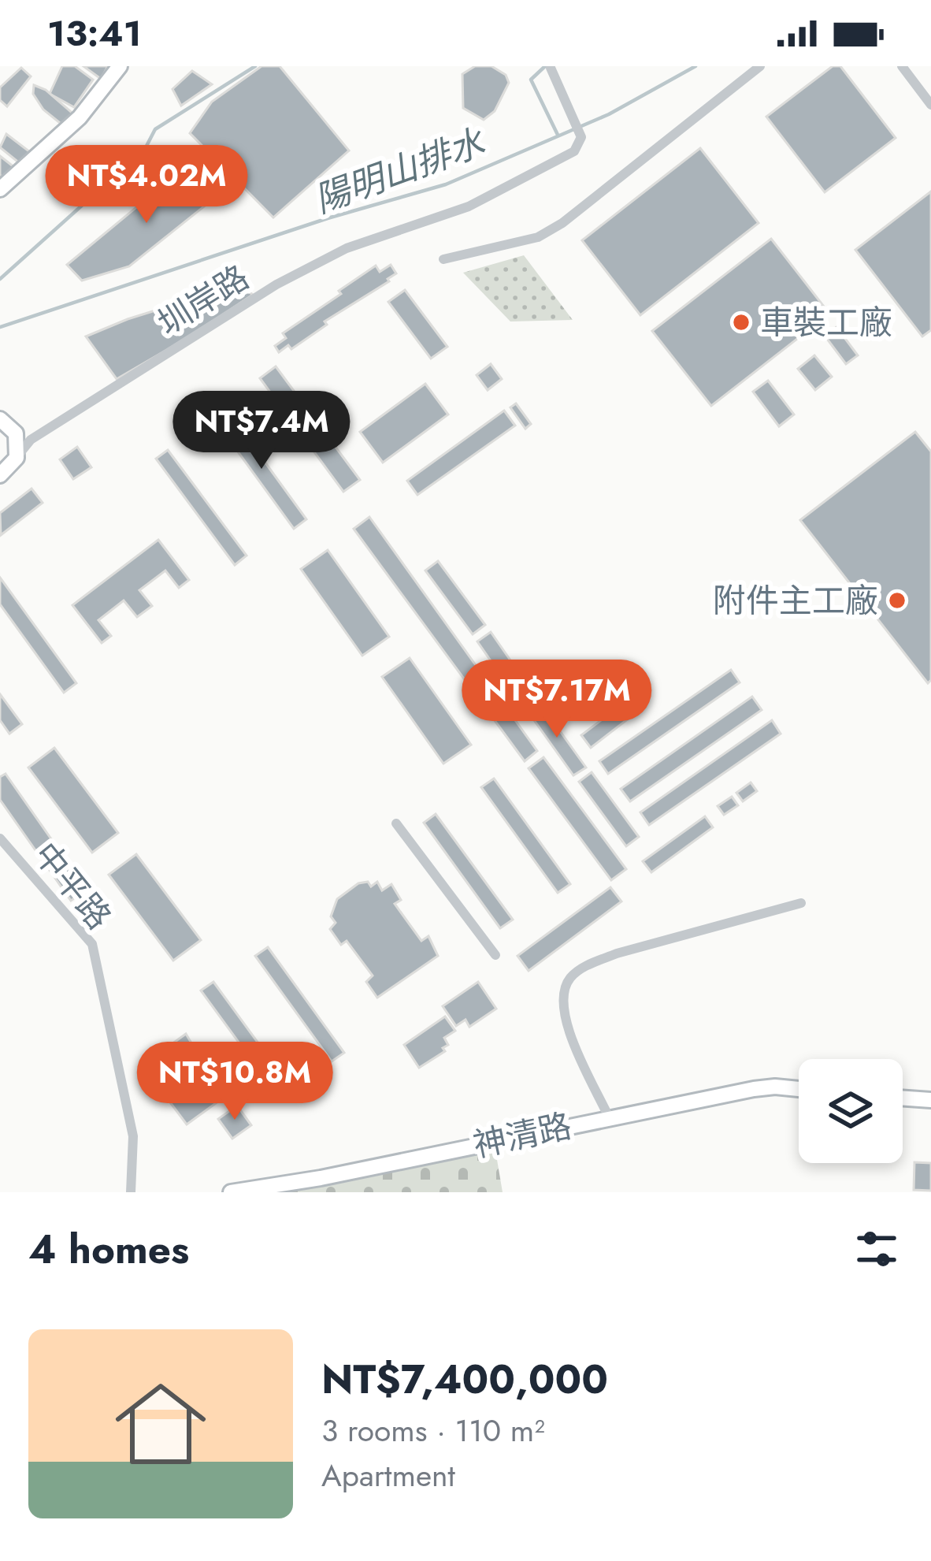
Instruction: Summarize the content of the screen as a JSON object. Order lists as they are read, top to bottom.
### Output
{
  "streets": {
    "street": ["圳岸路", "中平路", "神清路"]
  },
  "water": ["陽明山排水"],
  "places": ["車裝工廠", "附件主工廠"],
  "page": {
    "status": "13:41",
    "price": [
      "NT$4.02M",
      "NT$7.4M",
      "NT$7.17M",
      "NT$10.8M"
    ],
    "heading": "4 homes",
    "list": [
      {
        "name": "NT$7,400,000",
        "note": "3 rooms · 110 m² · Apartment"
      }
    ]
  }
}
